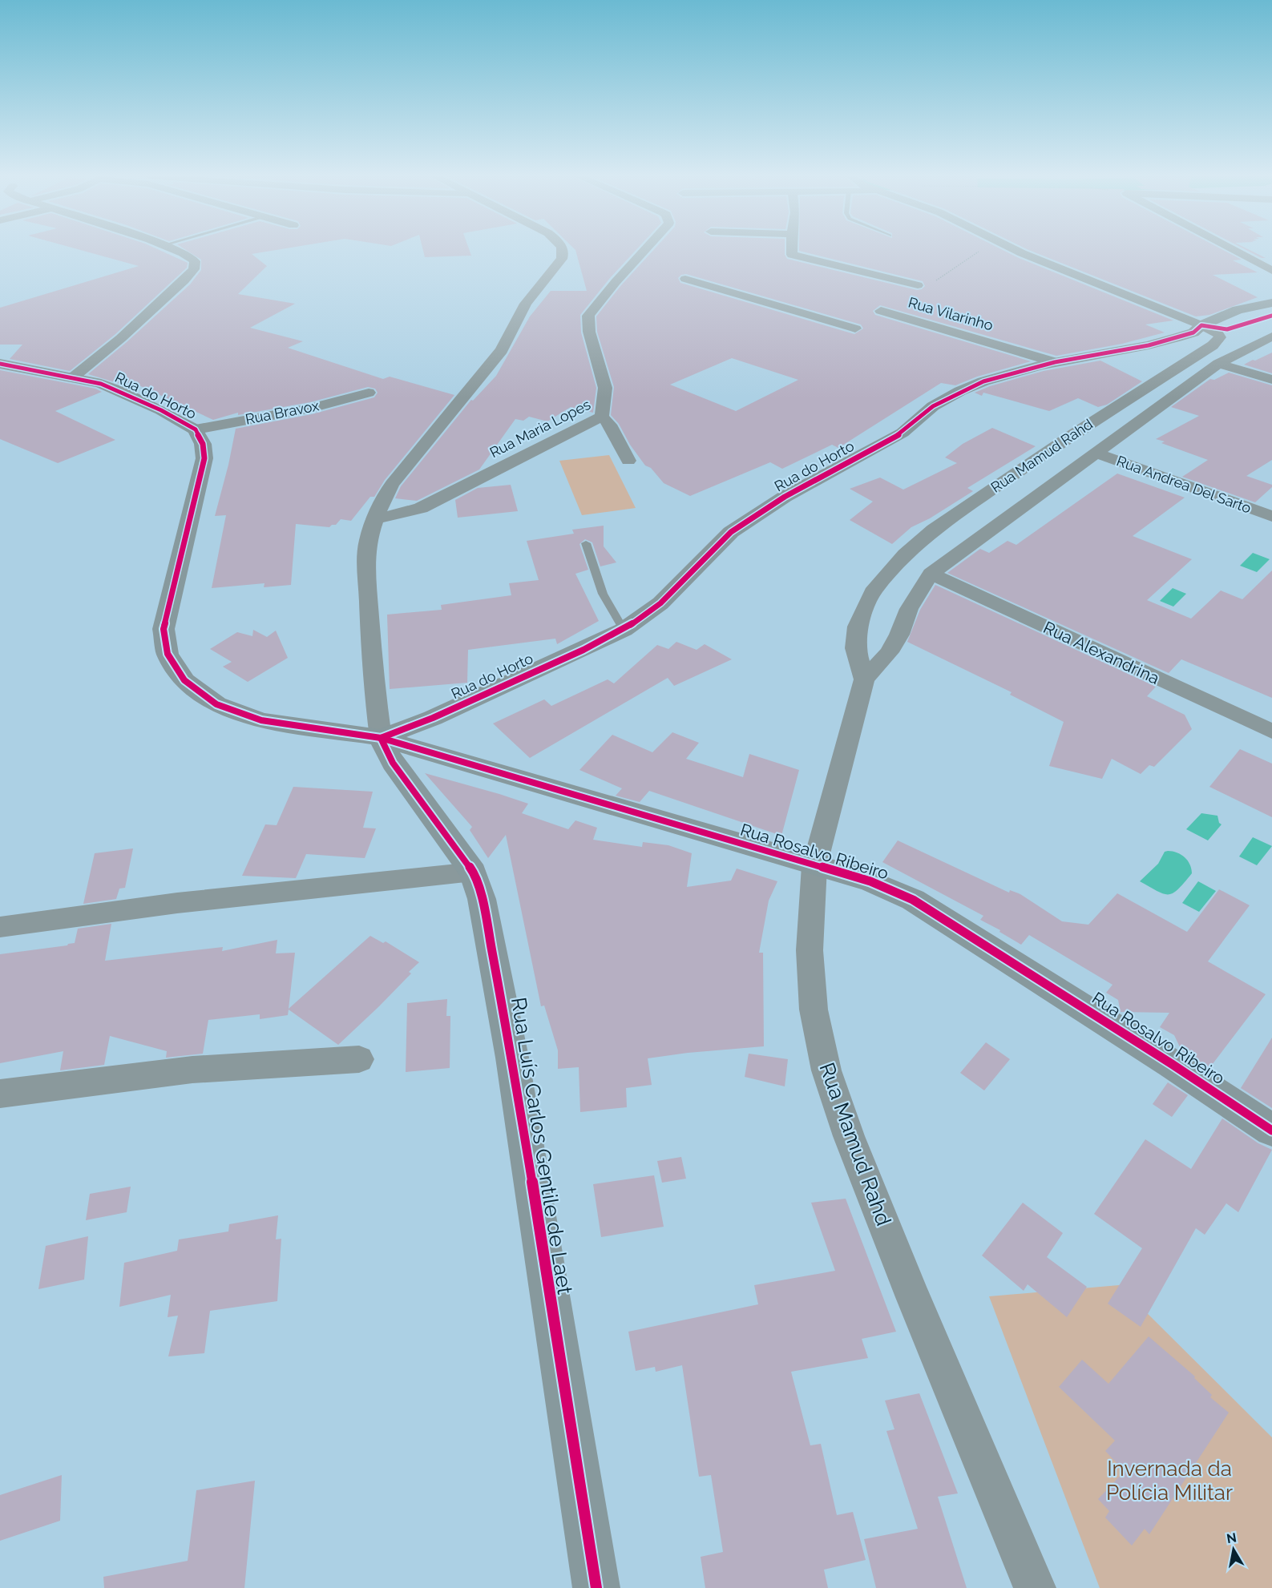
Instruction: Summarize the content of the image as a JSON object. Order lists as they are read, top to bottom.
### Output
{
  "streets": {
    "main road": ["Rua do Horto", "Rua Rosalvo Ribeiro", "Rua Luís Carlos Gentile de Laet"],
    "street": [
      "Rua Vilarinho",
      "Rua Bravox",
      "Rua Maria Lopes",
      "Rua Mamud Rahd",
      "Rua Andrea Del Sarto",
      "Rua Alexandrina"
    ]
  },
  "crossings": [
    ["Rua Vilarinho", "Rua do Horto"],
    ["Rua do Horto", "Rua Bravox"],
    ["Rua do Horto", "Rua Mamud Rahd"],
    ["Rua do Horto", "Rua Rosalvo Ribeiro"],
    ["Rua do Horto", "Rua Luís Carlos Gentile de Laet"],
    ["Rua Maria Lopes", "Rua Luís Carlos Gentile de Laet"],
    ["Rua Mamud Rahd", "Rua Andrea Del Sarto"],
    ["Rua Mamud Rahd", "Rua Alexandrina"],
    ["Rua Mamud Rahd", "Rua Rosalvo Ribeiro"],
    ["Rua Rosalvo Ribeiro", "Rua Luís Carlos Gentile de Laet"]
  ],
  "parks": ["Invernada da Polícia Militar"],
  "north": "top"
}
